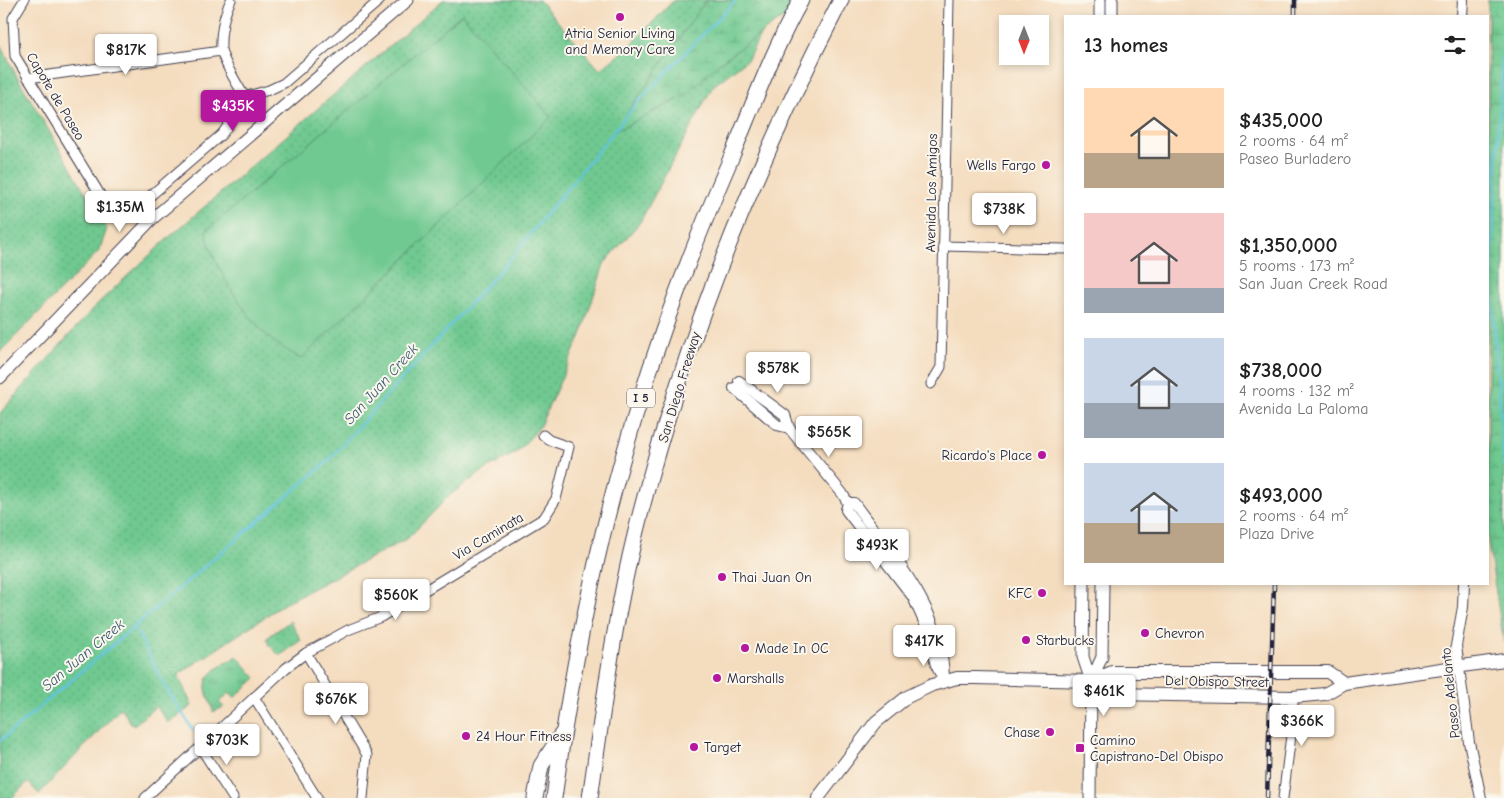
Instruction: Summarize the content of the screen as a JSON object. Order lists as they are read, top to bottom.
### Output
{
  "streets": {
    "highway": ["San Diego Freeway", "I 5"],
    "main road": ["Del Obispo Street"],
    "street": [
      "Capote de Paseo",
      "Avenida Los Amigos",
      "Via Caminata",
      "Paseo Adelanto"
    ]
  },
  "crossings": [
    ["Del Obispo Street", "Paseo Adelanto"]
  ],
  "water": ["San Juan Creek"],
  "places": {
    "other": [
      "Atria Senior Living and Memory Care",
      "Wells Fargo",
      "Ricardo's Place",
      "Thai Juan On",
      "KFC",
      "Chevron",
      "Starbucks",
      "Made In OC",
      "Marshalls",
      "Chase",
      "24 Hour Fitness",
      "Target"
    ],
    "transit": ["Camino Capistrano-Del Obispo"]
  },
  "north": "bottom",
  "page": {
    "heading": "13 homes",
    "price": [
      "$817K",
      "$435K",
      "$1.35M",
      "$738K",
      "$578K",
      "$565K",
      "$493K",
      "$560K",
      "$417K",
      "$461K",
      "$676K",
      "$366K",
      "$703K"
    ],
    "list": [
      {
        "name": "$435,000",
        "note": "2 rooms · 64 m² · Paseo Burladero"
      },
      {
        "name": "$1,350,000",
        "note": "5 rooms · 173 m² · San Juan Creek Road"
      },
      {
        "name": "$738,000",
        "note": "4 rooms · 132 m² · Avenida La Paloma"
      },
      {
        "name": "$493,000",
        "note": "2 rooms · 64 m² · Plaza Drive"
      }
    ]
  }
}
